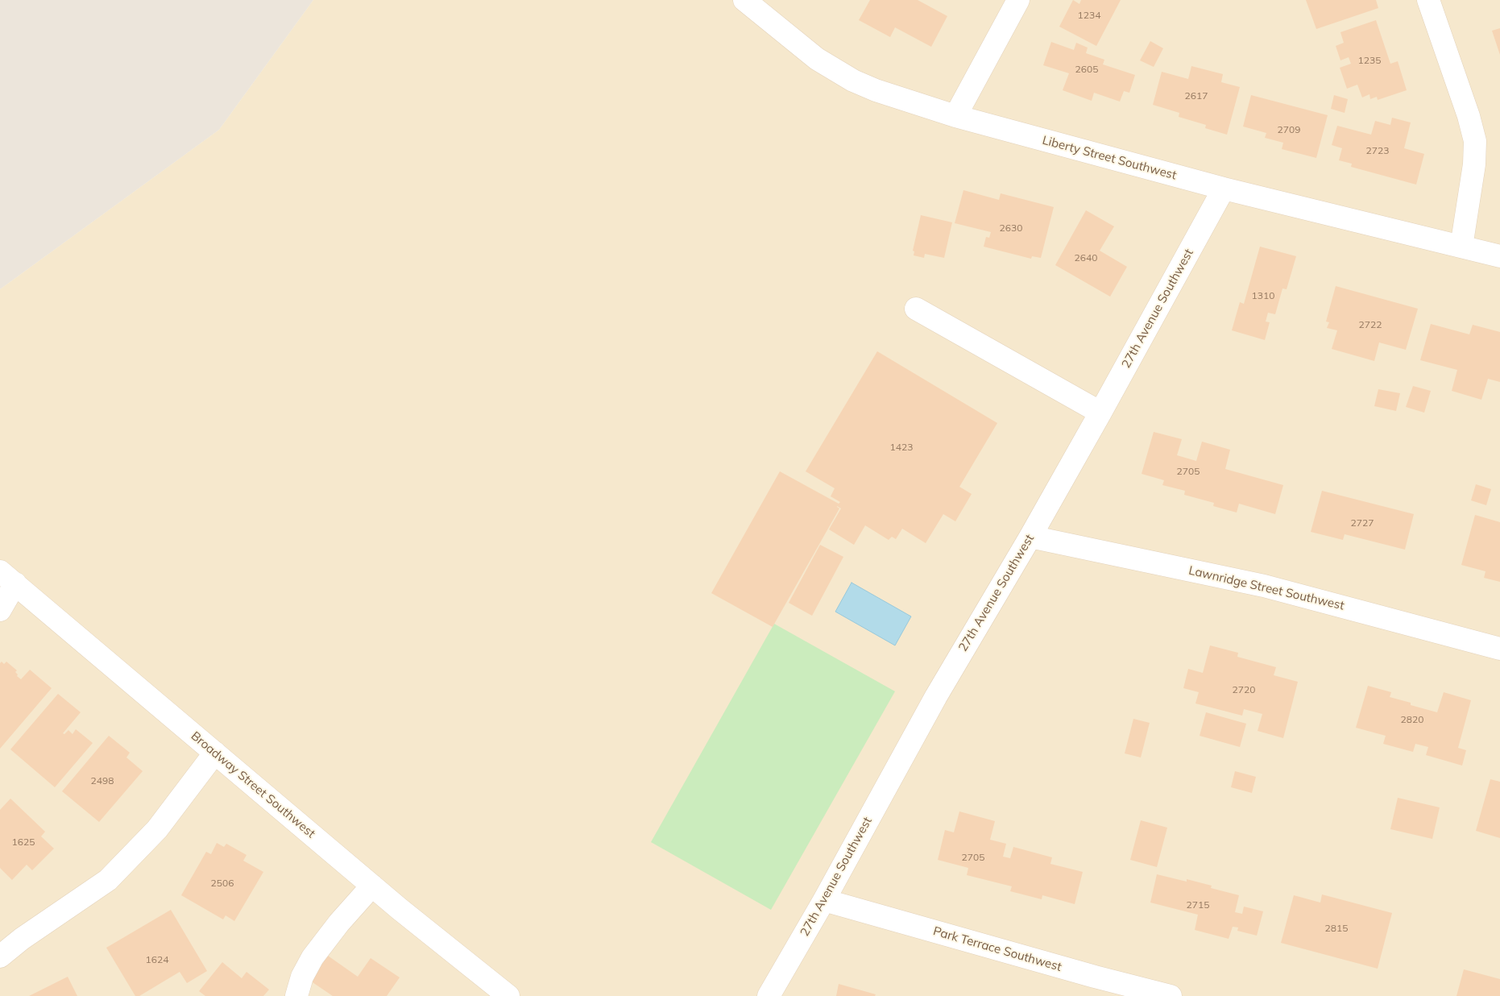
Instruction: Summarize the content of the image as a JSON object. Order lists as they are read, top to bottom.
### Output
{
  "streets": {
    "street": [
      "Liberty Street Southwest",
      "27th Avenue Southwest",
      "Lawnridge Street Southwest",
      "Broadway Street Southwest",
      "Park Terrace Southwest"
    ]
  },
  "crossings": [
    ["Liberty Street Southwest", "27th Avenue Southwest"],
    ["27th Avenue Southwest", "Lawnridge Street Southwest"],
    ["27th Avenue Southwest", "Park Terrace Southwest"]
  ],
  "house_numbers": [
    "1234",
    "1235",
    "2605",
    "2617",
    "2709",
    "2723",
    "2630",
    "2640",
    "1310",
    "2722",
    "1423",
    "2705",
    "2727",
    "2720",
    "2820",
    "2498",
    "1625",
    "2705",
    "2506",
    "2715",
    "2815",
    "1624"
  ]
}
